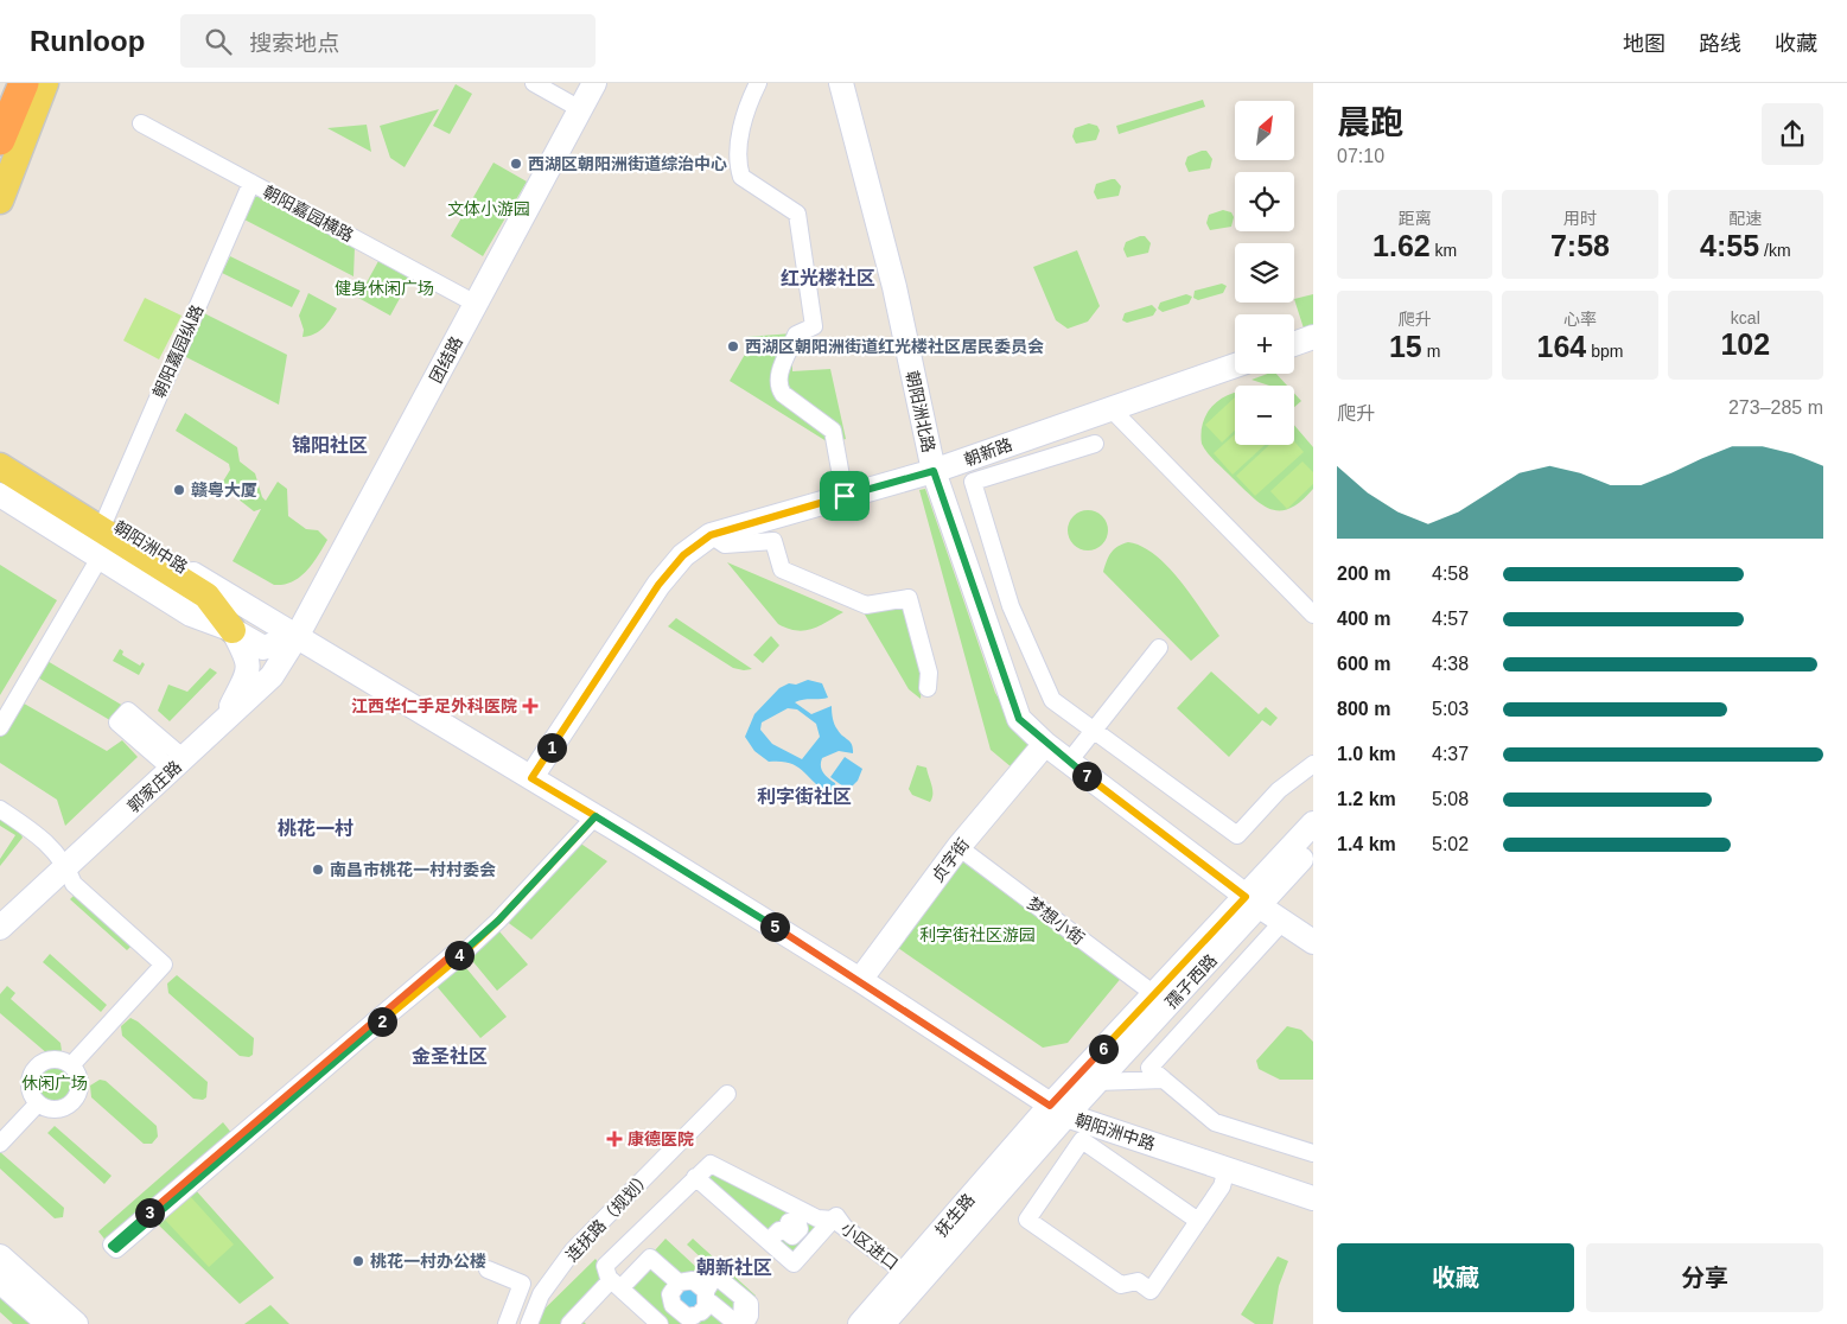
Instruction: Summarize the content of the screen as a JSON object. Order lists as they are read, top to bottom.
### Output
{
  "streets": {
    "main road": [
      "团结路",
      "朝阳洲北路",
      "朝新路",
      "朝阳洲中路",
      "郭家庄路",
      "贞字街",
      "孺子西路",
      "抚生路"
    ],
    "street": [
      "朝阳嘉园横路",
      "朝阳嘉园纵路",
      "梦想小街",
      "连抚路（规划）",
      "小区进口"
    ]
  },
  "crossings": [
    ["朝阳嘉园横路", "朝阳嘉园纵路"],
    ["朝阳嘉园横路", "团结路"],
    ["朝阳嘉园纵路", "朝阳洲中路"],
    ["团结路", "朝阳洲中路"],
    ["团结路", "郭家庄路"],
    ["朝阳洲北路", "朝新路"],
    ["朝阳洲北路", "贞字街"],
    ["朝阳洲北路", "孺子西路"],
    ["朝新路", "朝阳洲中路"],
    ["朝阳洲中路", "郭家庄路"],
    ["朝阳洲中路", "贞字街"],
    ["朝阳洲中路", "孺子西路"],
    ["朝阳洲中路", "抚生路"],
    ["贞字街", "梦想小街"],
    ["梦想小街", "孺子西路"],
    ["孺子西路", "抚生路"],
    ["抚生路", "小区进口"]
  ],
  "districts": [
    "红光楼社区",
    "锦阳社区",
    "利字街社区",
    "桃花一村",
    "金圣社区",
    "朝新社区"
  ],
  "parks": [
    "文体小游园",
    "健身休闲广场",
    "利字街社区游园",
    "休闲广场"
  ],
  "places": {
    "other": [
      "西湖区朝阳洲街道综治中心",
      "西湖区朝阳洲街道红光楼社区居民委员会",
      "赣粤大厦",
      "南昌市桃花一村村委会",
      "桃花一村办公楼"
    ],
    "health": ["江西华仁手足外科医院", "康德医院"]
  },
  "north": "top right",
  "page": {
    "header": "Runloop",
    "search": "搜索地点",
    "nav": ["地图", "路线", "收藏"],
    "heading": ["晨跑", "07:10"],
    "map_buttons": ["+", "−"],
    "stats": [
      ["距离", "1.62 km"],
      ["用时", "7:58"],
      ["配速", "4:55 /km"],
      ["爬升", "15 m"],
      ["心率", "164 bpm"],
      ["kcal", "102"]
    ],
    "chart": ["爬升", "273–285 m"],
    "list": [
      {
        "name": "200 m",
        "note": "4:58"
      },
      {
        "name": "400 m",
        "note": "4:57"
      },
      {
        "name": "600 m",
        "note": "4:38"
      },
      {
        "name": "800 m",
        "note": "5:03"
      },
      {
        "name": "1.0 km",
        "note": "4:37"
      },
      {
        "name": "1.2 km",
        "note": "5:08"
      },
      {
        "name": "1.4 km",
        "note": "5:02"
      }
    ],
    "pins": [
      "1",
      "7",
      "5",
      "4",
      "2",
      "6",
      "3"
    ],
    "buttons": ["收藏", "分享"]
  }
}
